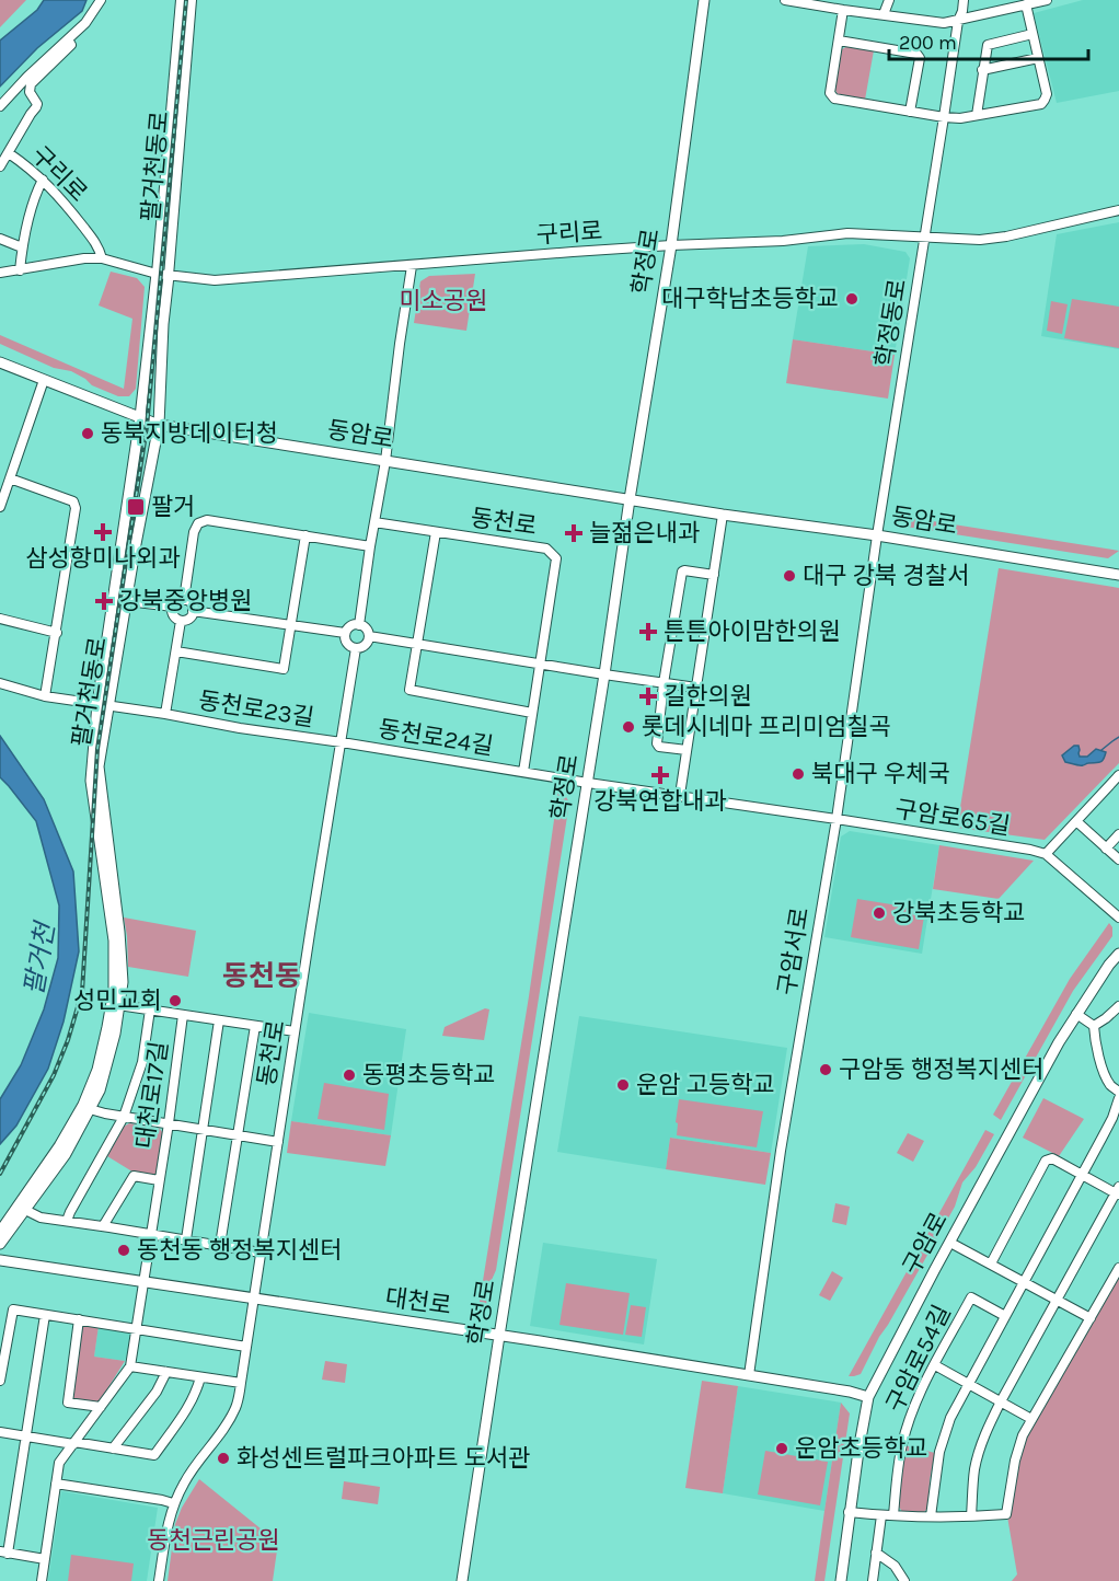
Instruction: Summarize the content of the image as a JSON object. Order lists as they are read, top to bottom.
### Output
{
  "streets": {
    "main road": [
      "팔거천동로",
      "학정로",
      "동암로",
      "구암로",
      "대천로"
    ],
    "street": [
      "구리로",
      "학정동로",
      "동천로",
      "동천로23길",
      "동천로24길",
      "구암로65길",
      "구암서로",
      "대천로17길",
      "구암로54길"
    ]
  },
  "crossings": [
    ["팔거천동로", "구리로"],
    ["팔거천동로", "동암로"],
    ["팔거천동로", "동천로23길"],
    ["팔거천동로", "대천로17길"],
    ["구리로", "학정로"],
    ["구리로", "학정동로"],
    ["학정로", "동암로"],
    ["학정로", "동천로24길"],
    ["학정로", "구암로65길"],
    ["학정로", "대천로"],
    ["학정동로", "동암로"],
    ["학정동로", "구암서로"],
    ["동암로", "구암서로"],
    ["동천로", "동천로23길"],
    ["동천로", "동천로24길"],
    ["동천로", "대천로17길"],
    ["동천로", "대천로"],
    ["동천로23길", "동천로24길"],
    ["동천로24길", "구암로65길"],
    ["구암로65길", "구암서로"],
    ["구암서로", "대천로"],
    ["대천로17길", "대천로"],
    ["구암로", "대천로"]
  ],
  "districts": ["동천동"],
  "water": ["팔거천"],
  "parks": ["미소공원", "동천근린공원"],
  "places": {
    "other": [
      "대구학남초등학교",
      "동북지방데이터청",
      "대구 강북 경찰서",
      "롯데시네마 프리미엄칠곡",
      "북대구 우체국",
      "강북초등학교",
      "성민교회",
      "구암동 행정복지센터",
      "동평초등학교",
      "운암 고등학교",
      "동천동 행정복지센터",
      "운암초등학교",
      "화성센트럴파크아파트 도서관"
    ],
    "transit": ["팔거"],
    "health": [
      "삼성항미나외과",
      "늘젊은내과",
      "강북중앙병원",
      "튼튼아이맘한의원",
      "길한의원",
      "강북연합내과"
    ]
  },
  "scale_bar": "200 m"
}
